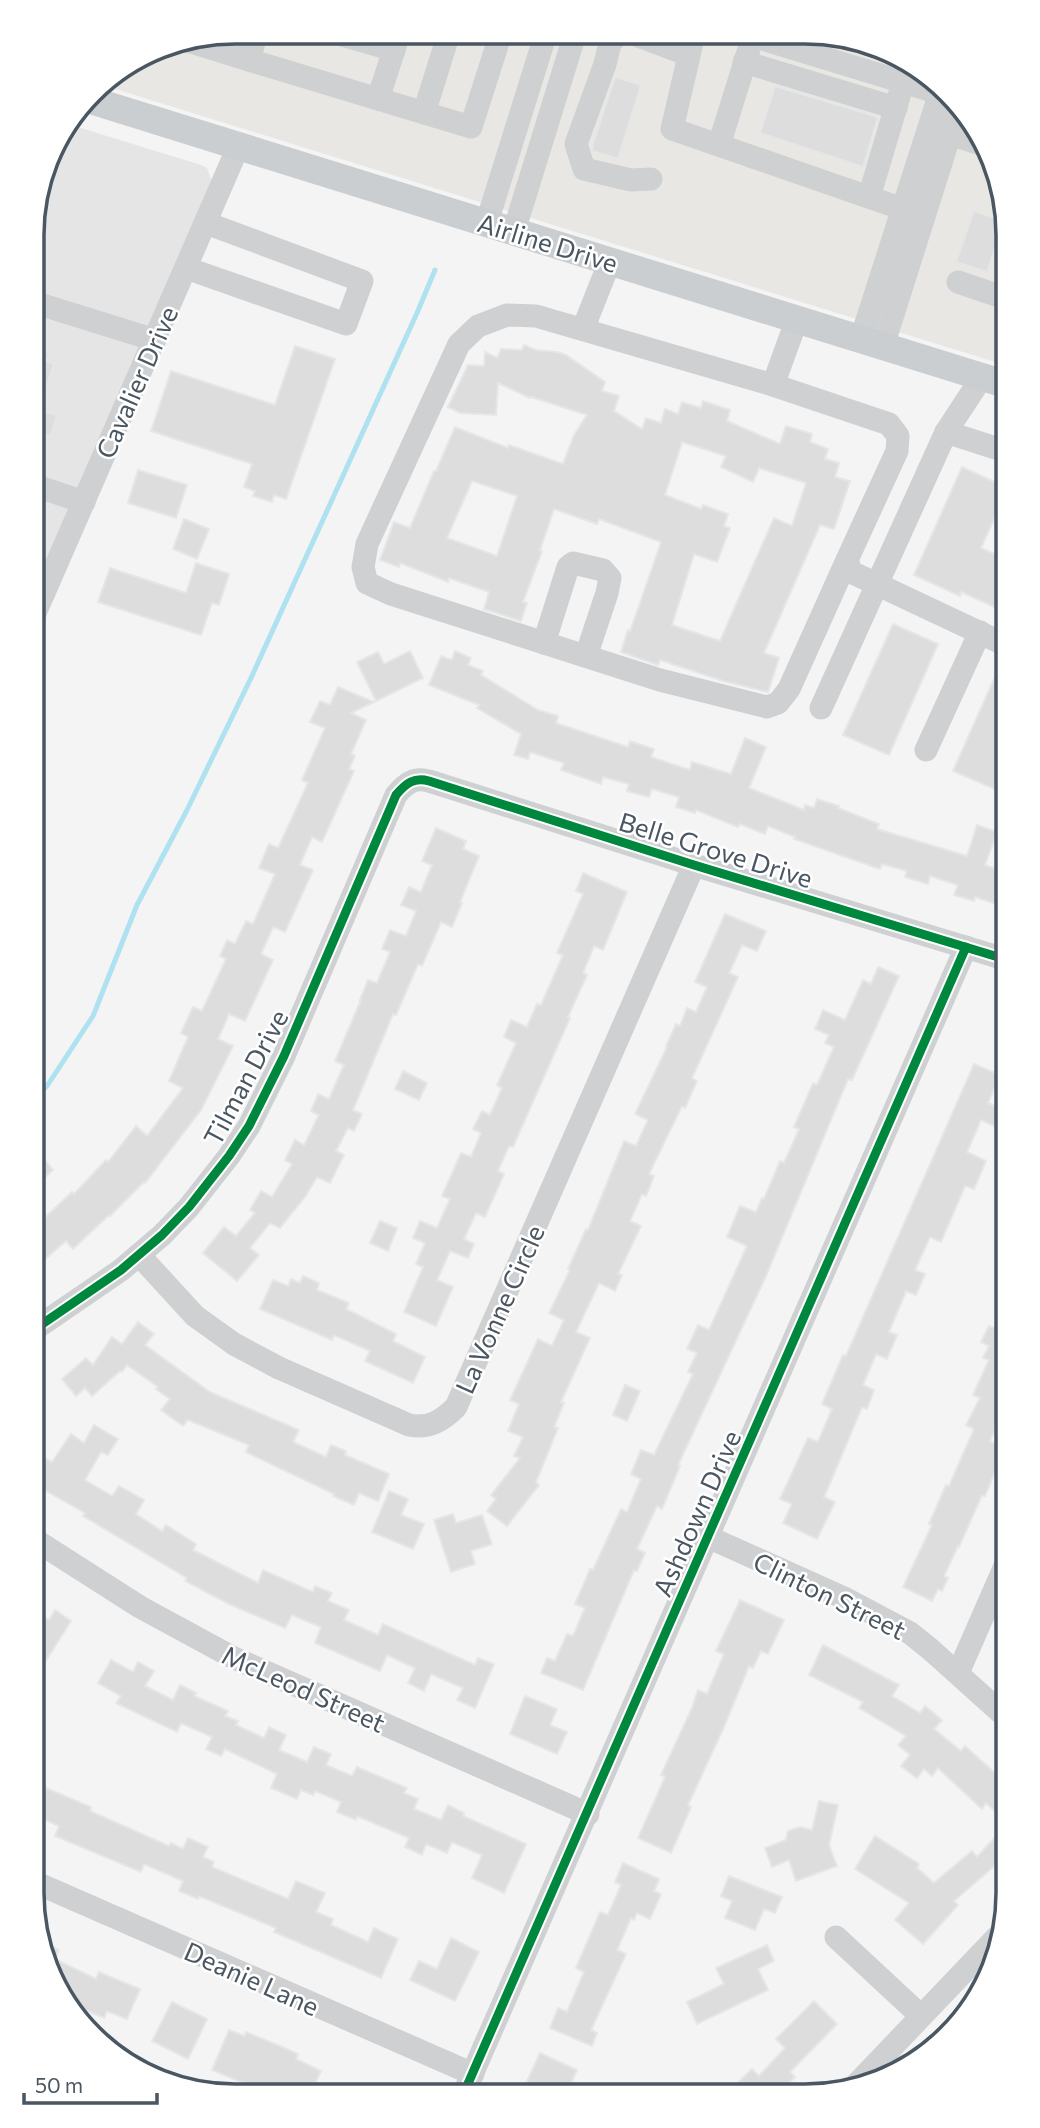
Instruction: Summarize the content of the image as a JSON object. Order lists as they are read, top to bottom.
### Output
{
  "streets": {
    "main road": ["Airline Drive"],
    "street": [
      "Cavalier Drive",
      "Belle Grove Drive",
      "Tilman Drive",
      "La Vonne Circle",
      "Ashdown Drive",
      "Clinton Street",
      "McLeod Street",
      "Deanie Lane"
    ]
  },
  "crossings": [
    ["Airline Drive", "Cavalier Drive"],
    ["Belle Grove Drive", "Tilman Drive"],
    ["Belle Grove Drive", "La Vonne Circle"],
    ["Belle Grove Drive", "Ashdown Drive"],
    ["Tilman Drive", "La Vonne Circle"],
    ["Ashdown Drive", "Clinton Street"],
    ["Ashdown Drive", "McLeod Street"],
    ["Ashdown Drive", "Deanie Lane"]
  ],
  "scale_bar": "50 m"
}
